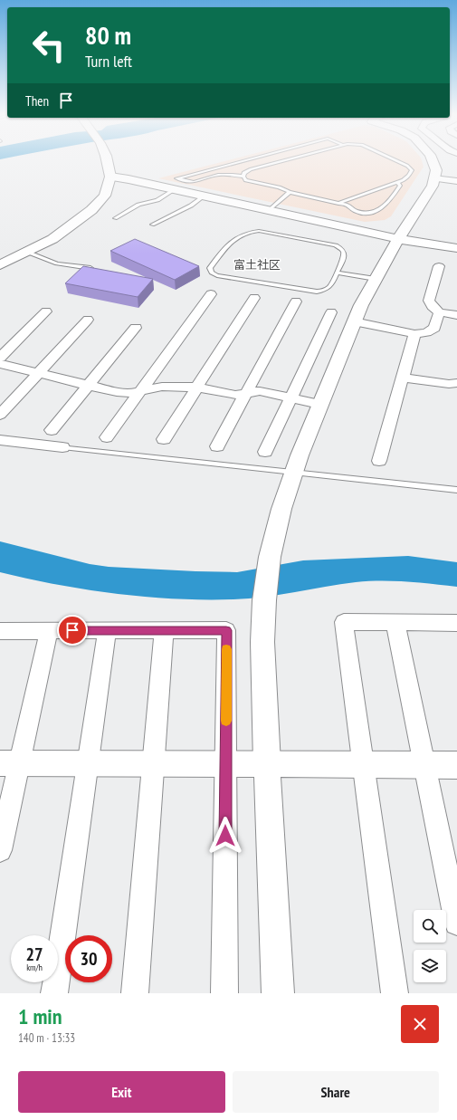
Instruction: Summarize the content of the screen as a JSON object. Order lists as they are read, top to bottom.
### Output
{
  "districts": ["富土社区"],
  "page": {
    "turn": ["80 m", "Turn left"],
    "then": "Then",
    "speed": "27 km/h",
    "limit": "30",
    "heading": ["1 min", "140 m · 13:33"],
    "buttons": ["Exit", "Share"]
  }
}
